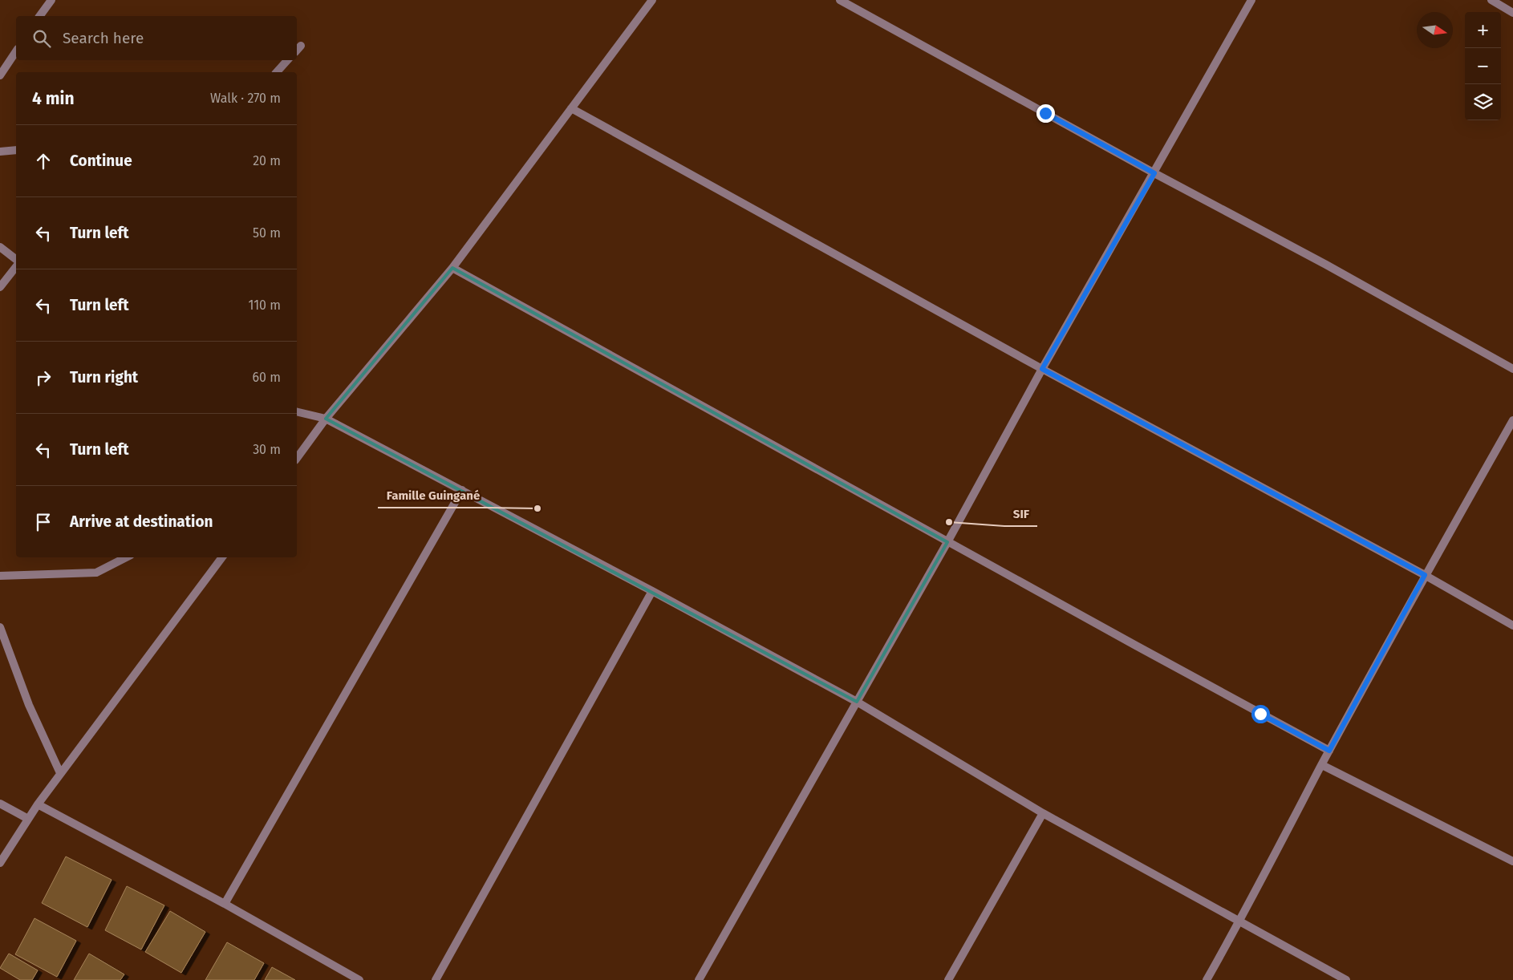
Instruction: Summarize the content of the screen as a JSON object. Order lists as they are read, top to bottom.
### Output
{
  "places": ["Famille Guingané", "SIF"],
  "north": "right",
  "page": {
    "map_buttons": ["+", "−"],
    "search": "Search here",
    "heading": ["4 min", "Walk · 270 m"],
    "list": [
      ["Continue", "20 m"],
      ["Turn left", "50 m"],
      ["Turn left", "110 m"],
      ["Turn right", "60 m"],
      ["Turn left", "30 m"],
      "Arrive at destination"
    ]
  }
}
